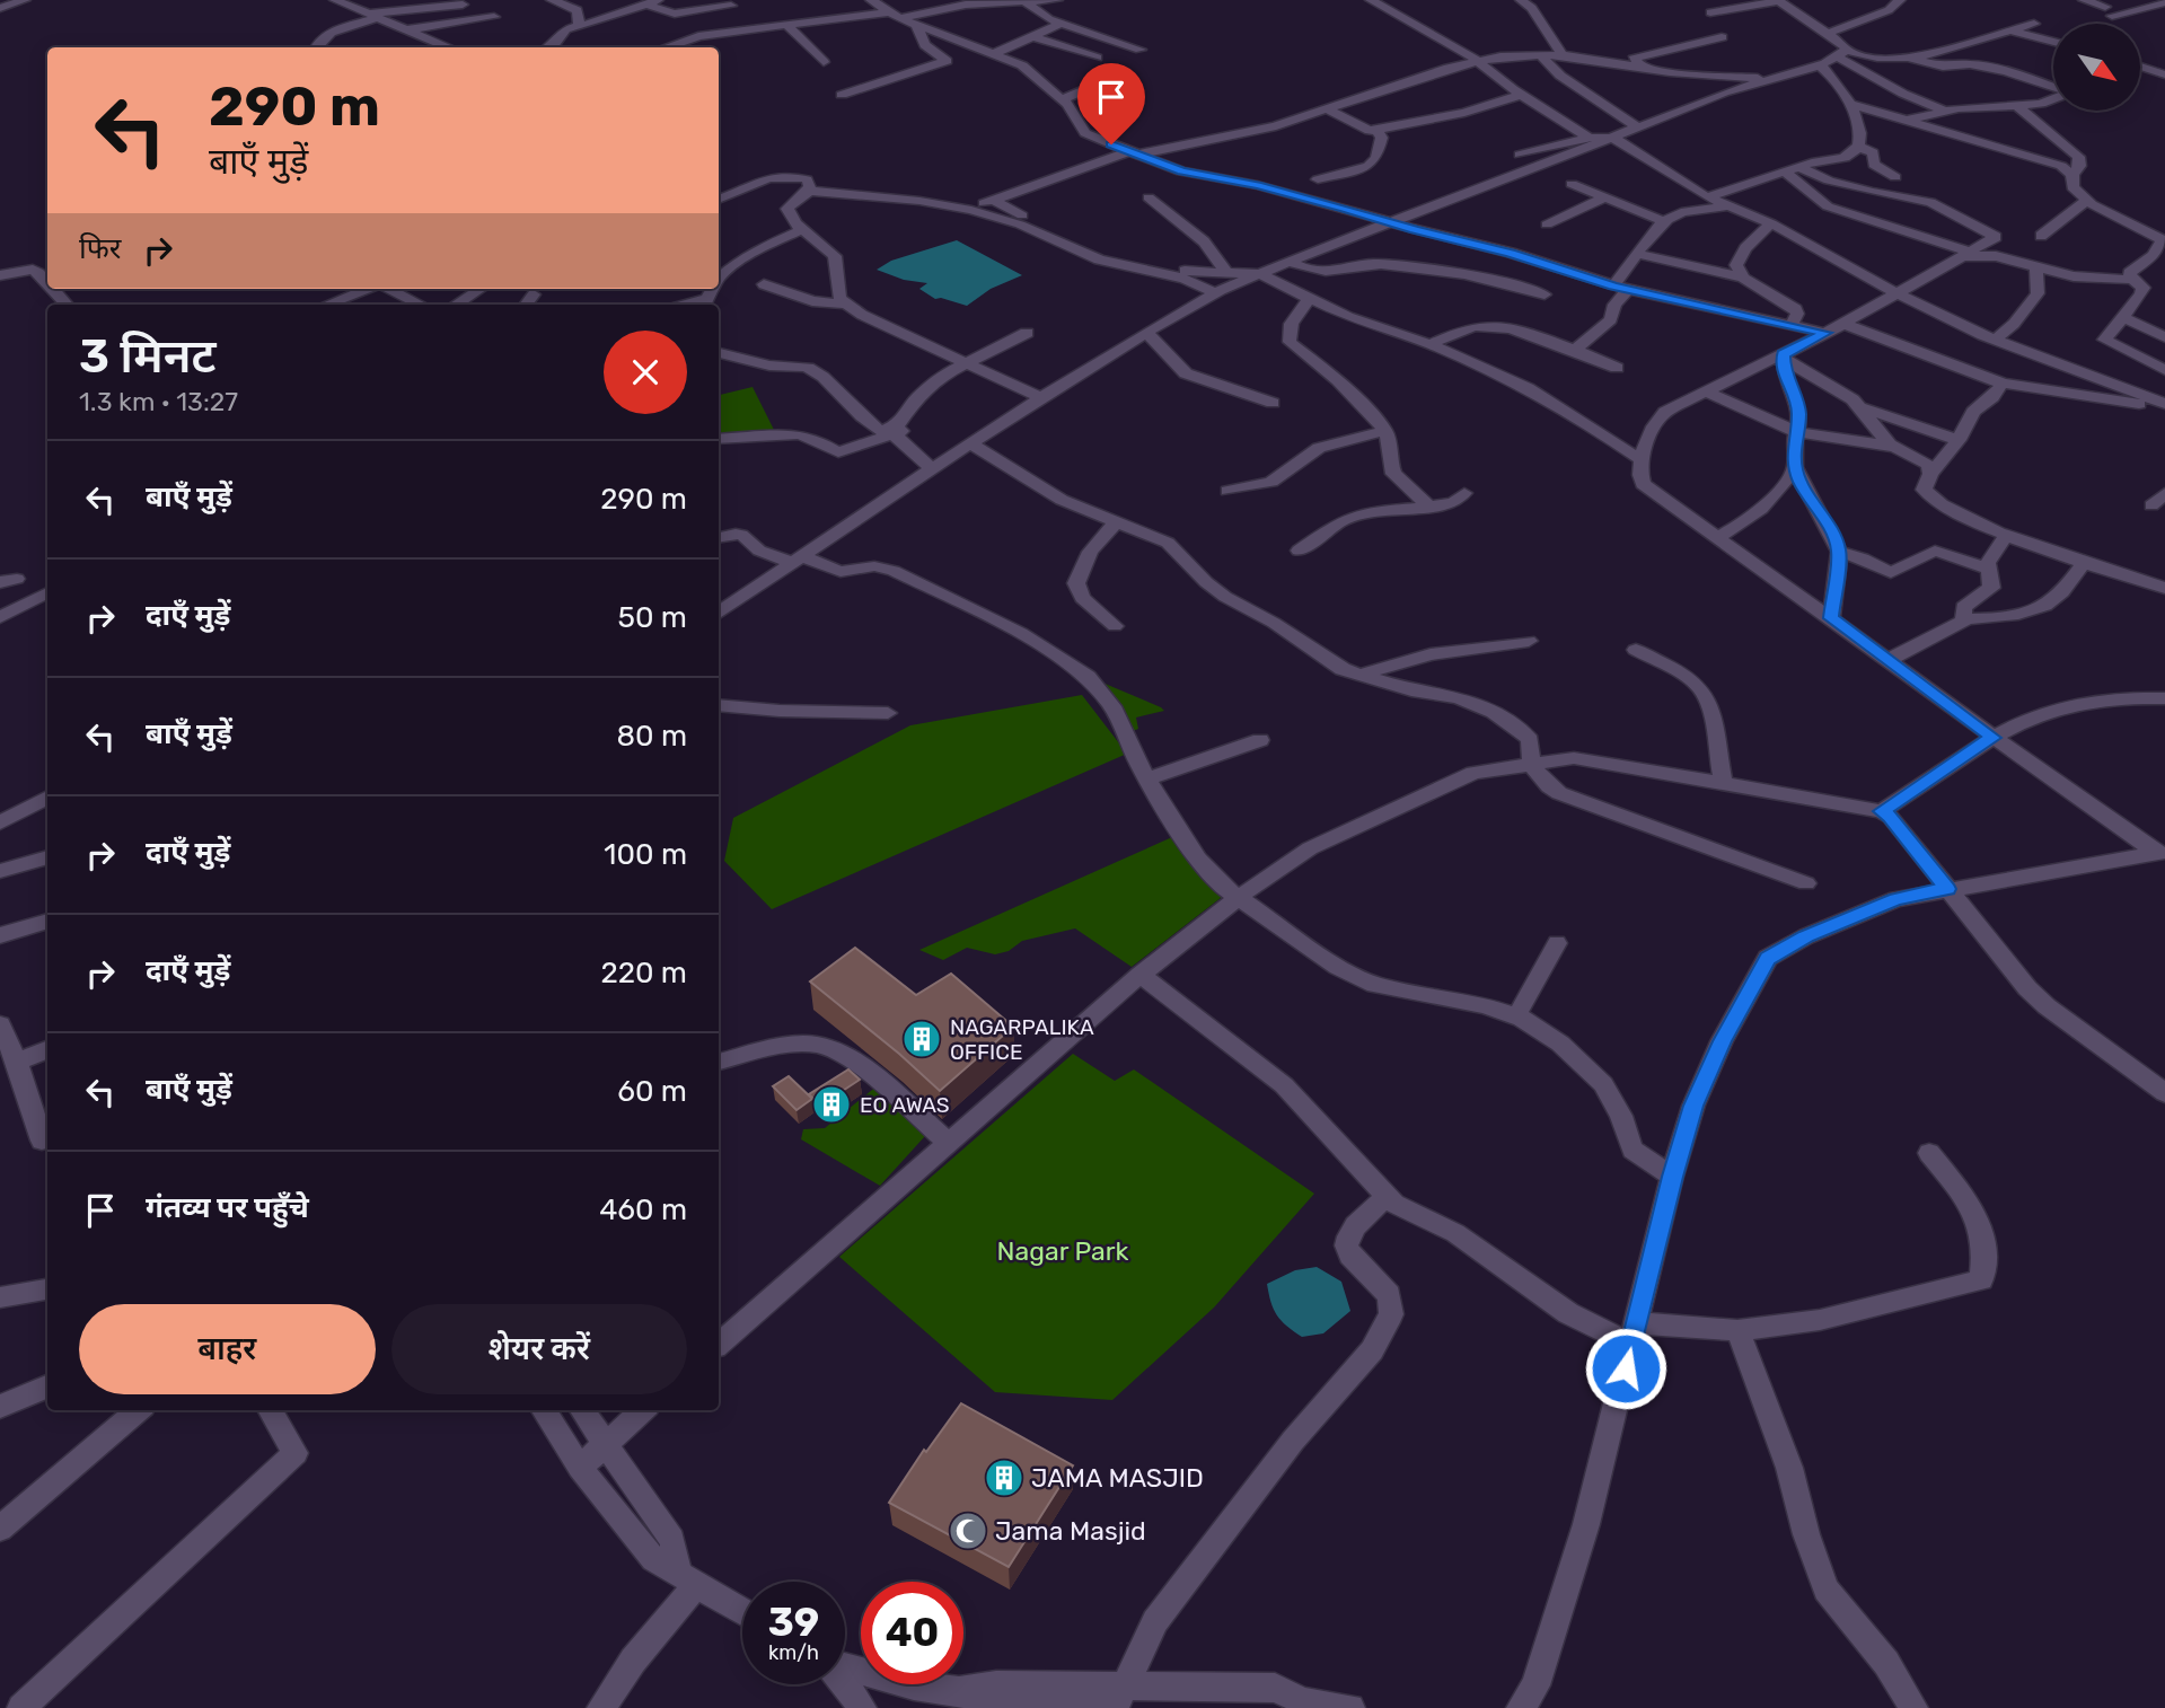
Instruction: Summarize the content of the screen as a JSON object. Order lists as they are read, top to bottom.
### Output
{
  "parks": ["Nagar Park"],
  "places": {
    "building": ["NAGARPALIKA OFFICE", "EO AWAS", "JAMA MASJID"],
    "mosque": ["Jama Masjid"]
  },
  "north": "bottom right",
  "page": {
    "turn": ["290 m", "बाएँ मुड़ें"],
    "then": "फिर",
    "heading": ["3 मिनट", "1.3 km · 13:27"],
    "list": [
      {
        "name": "बाएँ मुड़ें",
        "value": "290 m"
      },
      {
        "name": "दाएँ मुड़ें",
        "value": "50 m"
      },
      {
        "name": "बाएँ मुड़ें",
        "value": "80 m"
      },
      {
        "name": "दाएँ मुड़ें",
        "value": "100 m"
      },
      {
        "name": "दाएँ मुड़ें",
        "value": "220 m"
      },
      {
        "name": "बाएँ मुड़ें",
        "value": "60 m"
      },
      {
        "name": "गंतव्य पर पहुँचे",
        "value": "460 m"
      }
    ],
    "buttons": ["बाहर", "शेयर करें"],
    "speed": "39 km/h",
    "limit": "40"
  }
}
